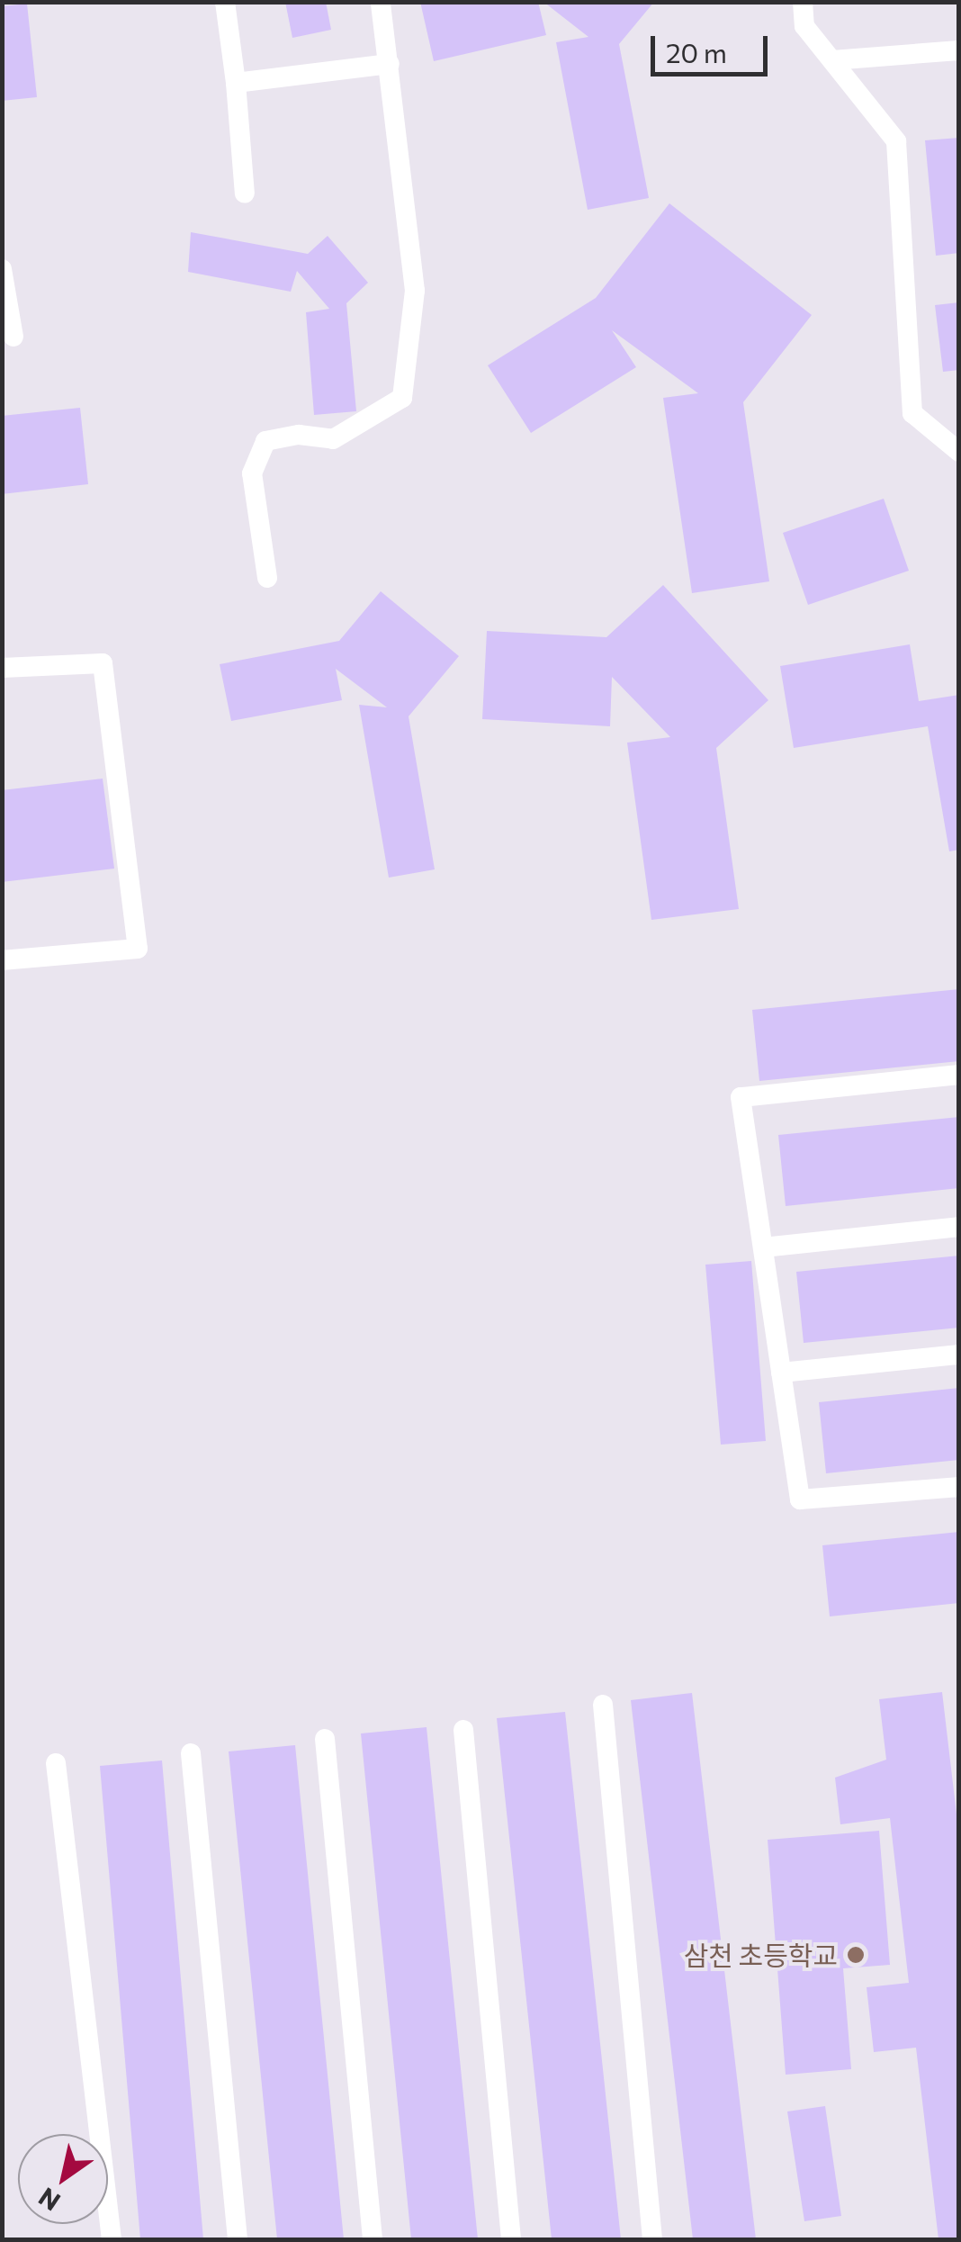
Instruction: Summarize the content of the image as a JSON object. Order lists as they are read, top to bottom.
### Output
{
  "places": ["삼천 초등학교"],
  "scale_bar": "20 m",
  "north": "bottom left"
}
